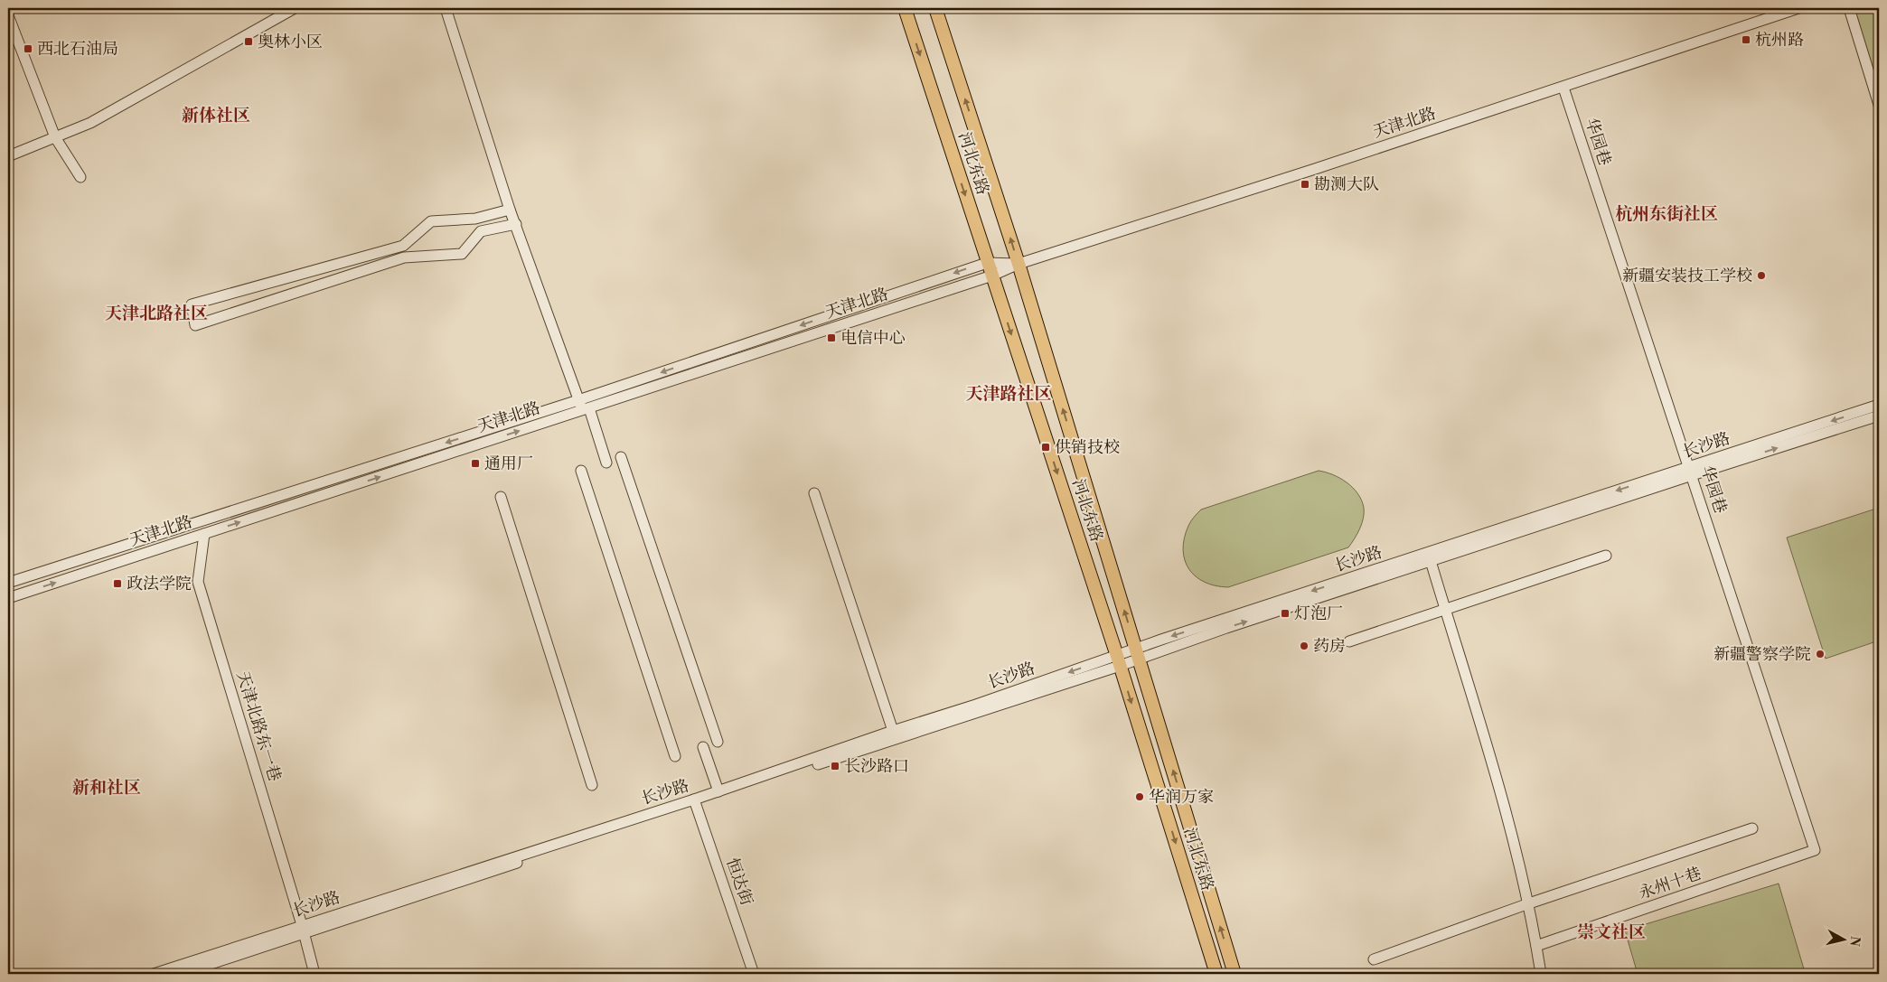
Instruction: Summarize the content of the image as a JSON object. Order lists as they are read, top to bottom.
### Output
{
  "streets": {
    "main road": ["河北东路"],
    "street": [
      "天津北路",
      "华园巷",
      "长沙路",
      "天津北路东一巷",
      "恒达街",
      "永州十巷"
    ]
  },
  "crossings": [
    ["天津北路", "华园巷"],
    ["天津北路", "河北东路"],
    ["天津北路", "天津北路东一巷"],
    ["华园巷", "长沙路"],
    ["华园巷", "永州十巷"],
    ["河北东路", "长沙路"],
    ["长沙路", "天津北路东一巷"],
    ["长沙路", "恒达街"]
  ],
  "districts": [
    "新体社区",
    "杭州东街社区",
    "天津北路社区",
    "天津路社区",
    "新和社区",
    "崇文社区"
  ],
  "places": {
    "transit": [
      "杭州路",
      "奥林小区",
      "西北石油局",
      "勘测大队",
      "电信中心",
      "供销技校",
      "通用厂",
      "政法学院",
      "灯泡厂",
      "长沙路口"
    ],
    "other": [
      "新疆安装技工学校",
      "药房",
      "新疆警察学院",
      "华润万家"
    ]
  },
  "north": "right"
}
